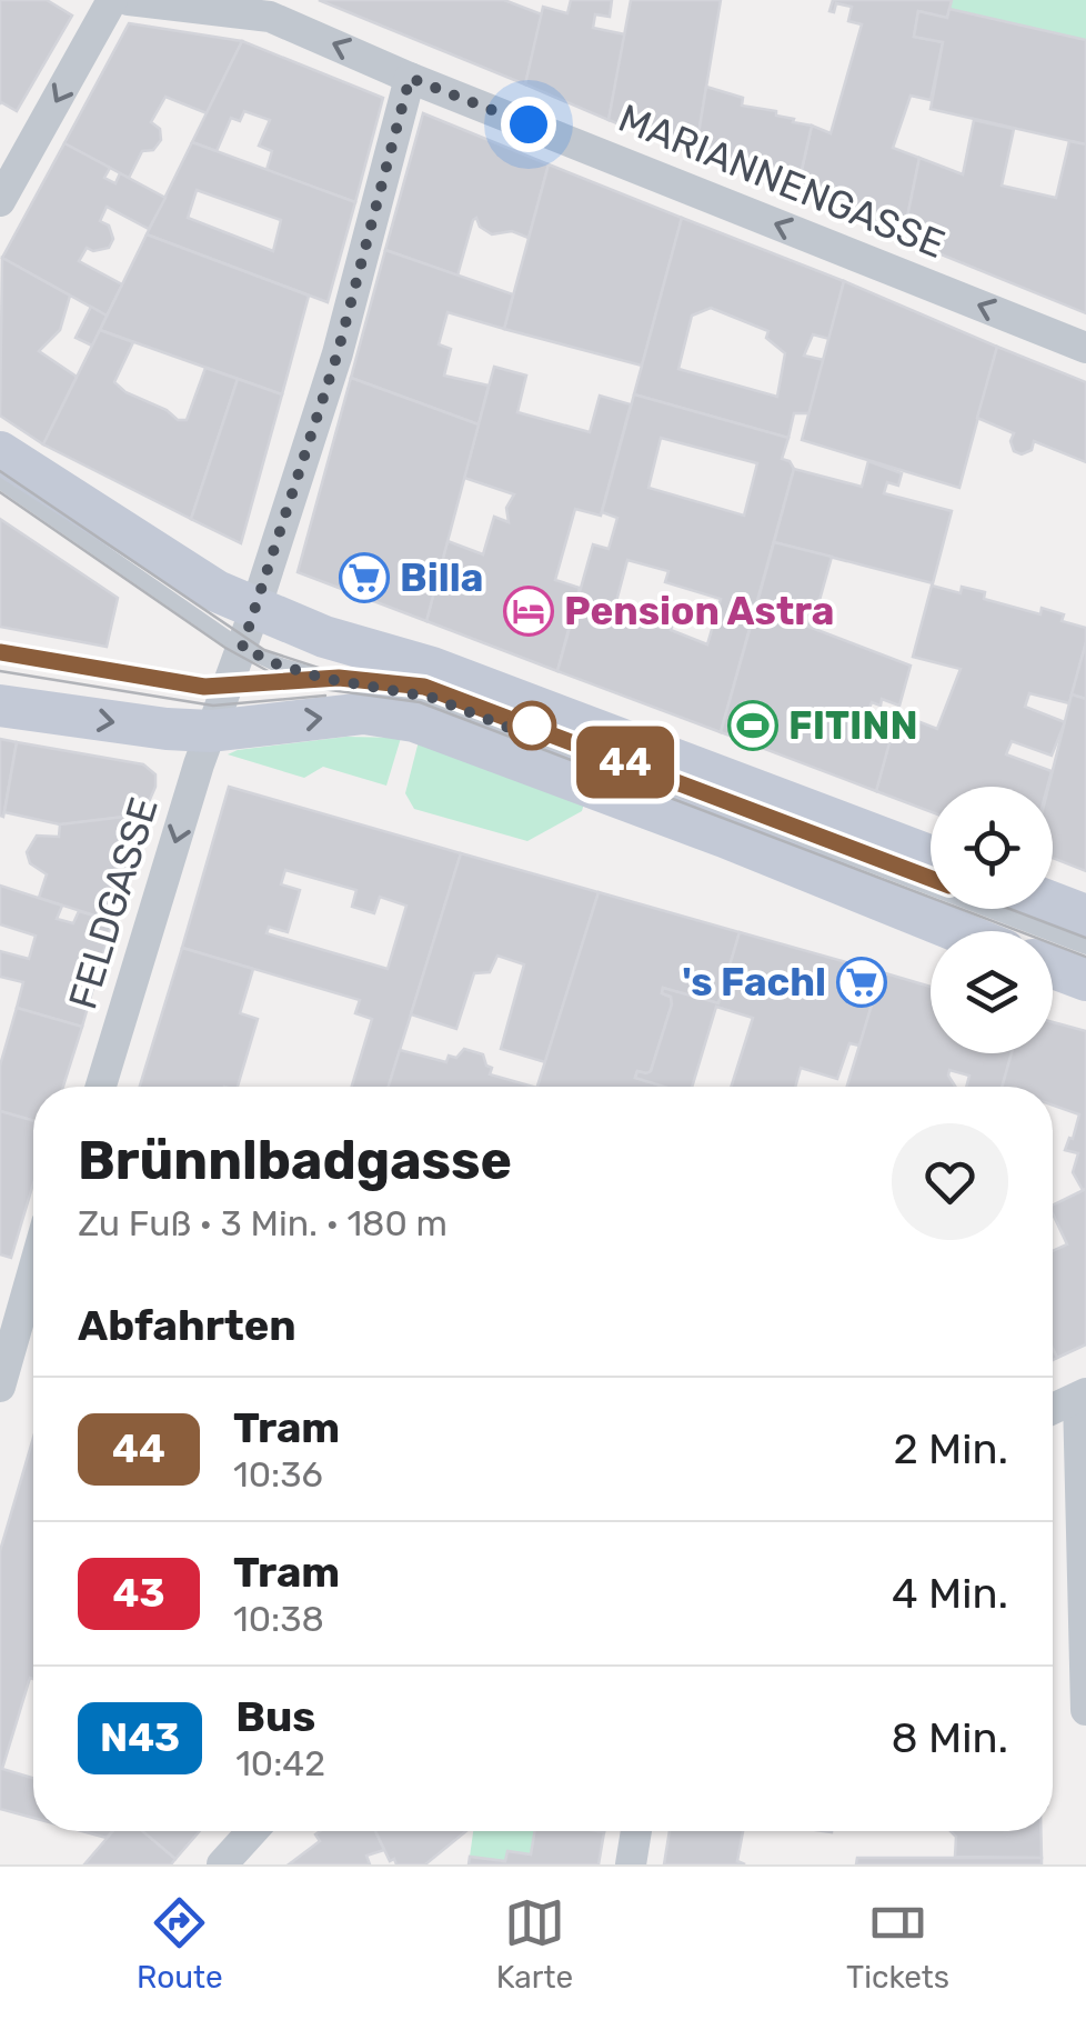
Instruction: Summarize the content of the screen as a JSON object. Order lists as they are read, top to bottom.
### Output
{
  "streets": {
    "street": ["MARIANNENGASSE", "FELDGASSE"]
  },
  "crossings": [
    ["MARIANNENGASSE", "FELDGASSE"]
  ],
  "one_way": ["MARIANNENGASSE", "FELDGASSE"],
  "places": {
    "supermarket": ["Billa", "'s Fachl"],
    "hotel": ["Pension Astra"],
    "sports": ["FITINN"]
  },
  "lines": ["tram line 44"],
  "page": {
    "on_map": "44",
    "heading": [
      ["Brünnlbadgasse", "Zu Fuß · 3 Min. · 180 m"],
      "Abfahrten"
    ],
    "list": [
      {
        "mark": "44",
        "name": "Tram",
        "note": "10:36",
        "value": "2 Min."
      },
      {
        "mark": "43",
        "name": "Tram",
        "note": "10:38",
        "value": "4 Min."
      },
      {
        "mark": "N43",
        "name": "Bus",
        "note": "10:42",
        "value": "8 Min."
      }
    ],
    "tabs": ["Route", "Karte", "Tickets"]
  }
}
